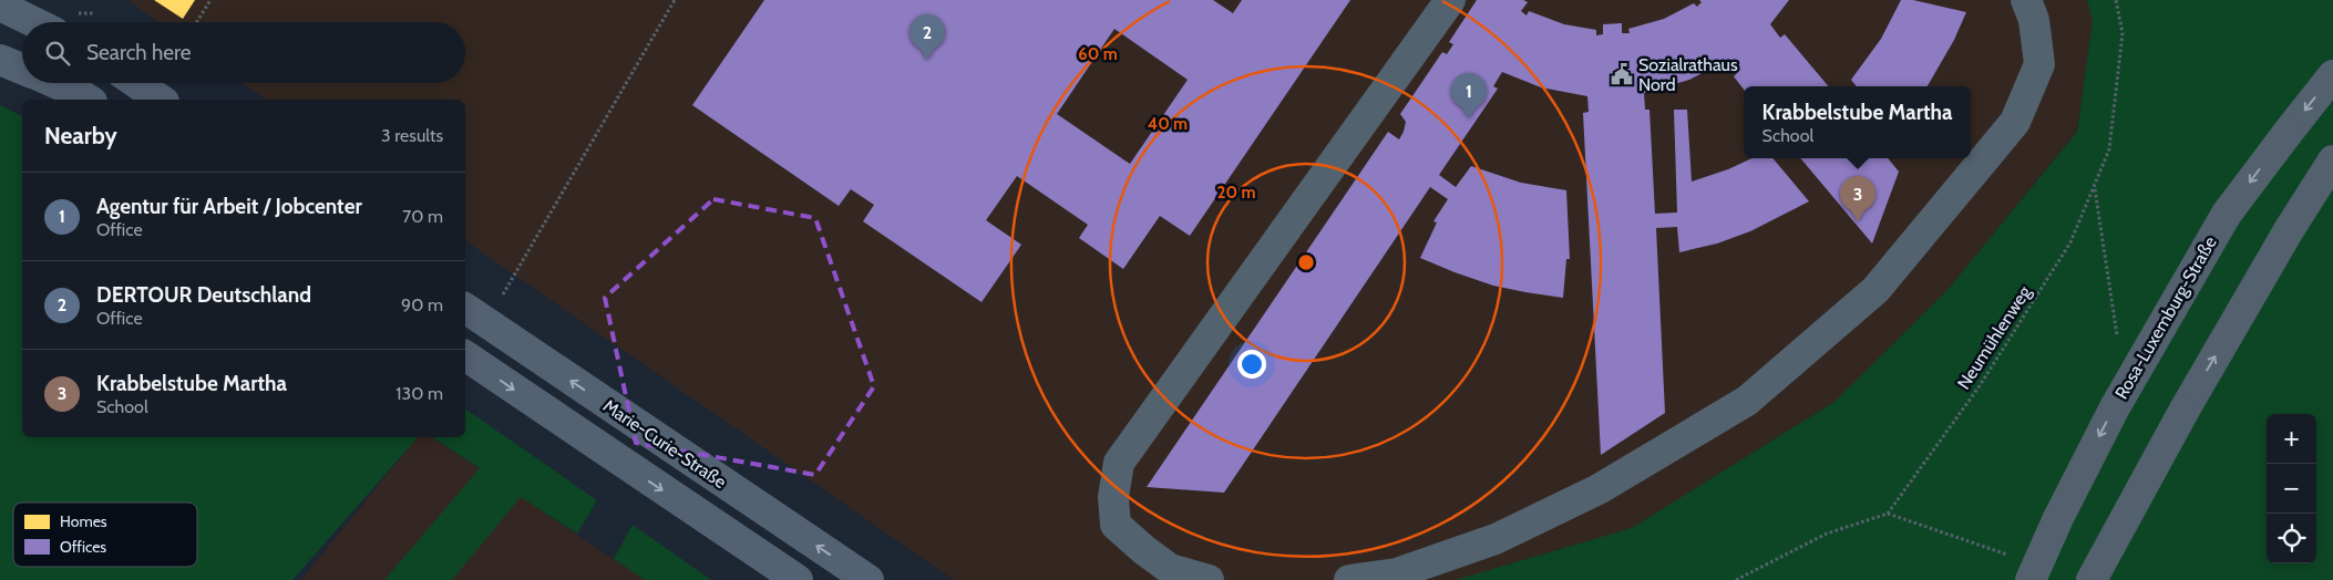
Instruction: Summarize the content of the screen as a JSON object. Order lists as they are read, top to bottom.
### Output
{
  "streets": {
    "highway": ["Rosa-Luxemburg-Straße"],
    "main road": ["Marie-Curie-Straße"],
    "path": ["Neumühlenweg"]
  },
  "places": {
    "public building": ["Sozialrathaus Nord"]
  },
  "legend": ["Homes", "Offices"],
  "page": {
    "pins": ["2", "1", "3"],
    "search": "Search here",
    "popup": ["Krabbelstube Martha", "School"],
    "heading": ["Nearby", "3 results"],
    "list": [
      {
        "mark": "1",
        "name": "Agentur für Arbeit / Jobcenter",
        "note": "Office",
        "value": "70 m"
      },
      {
        "mark": "2",
        "name": "DERTOUR Deutschland",
        "note": "Office",
        "value": "90 m"
      },
      {
        "mark": "3",
        "name": "Krabbelstube Martha",
        "note": "School",
        "value": "130 m"
      }
    ],
    "map_buttons": ["+", "−"]
  },
  "rings": ["60 m", "40 m", "20 m"]
}
